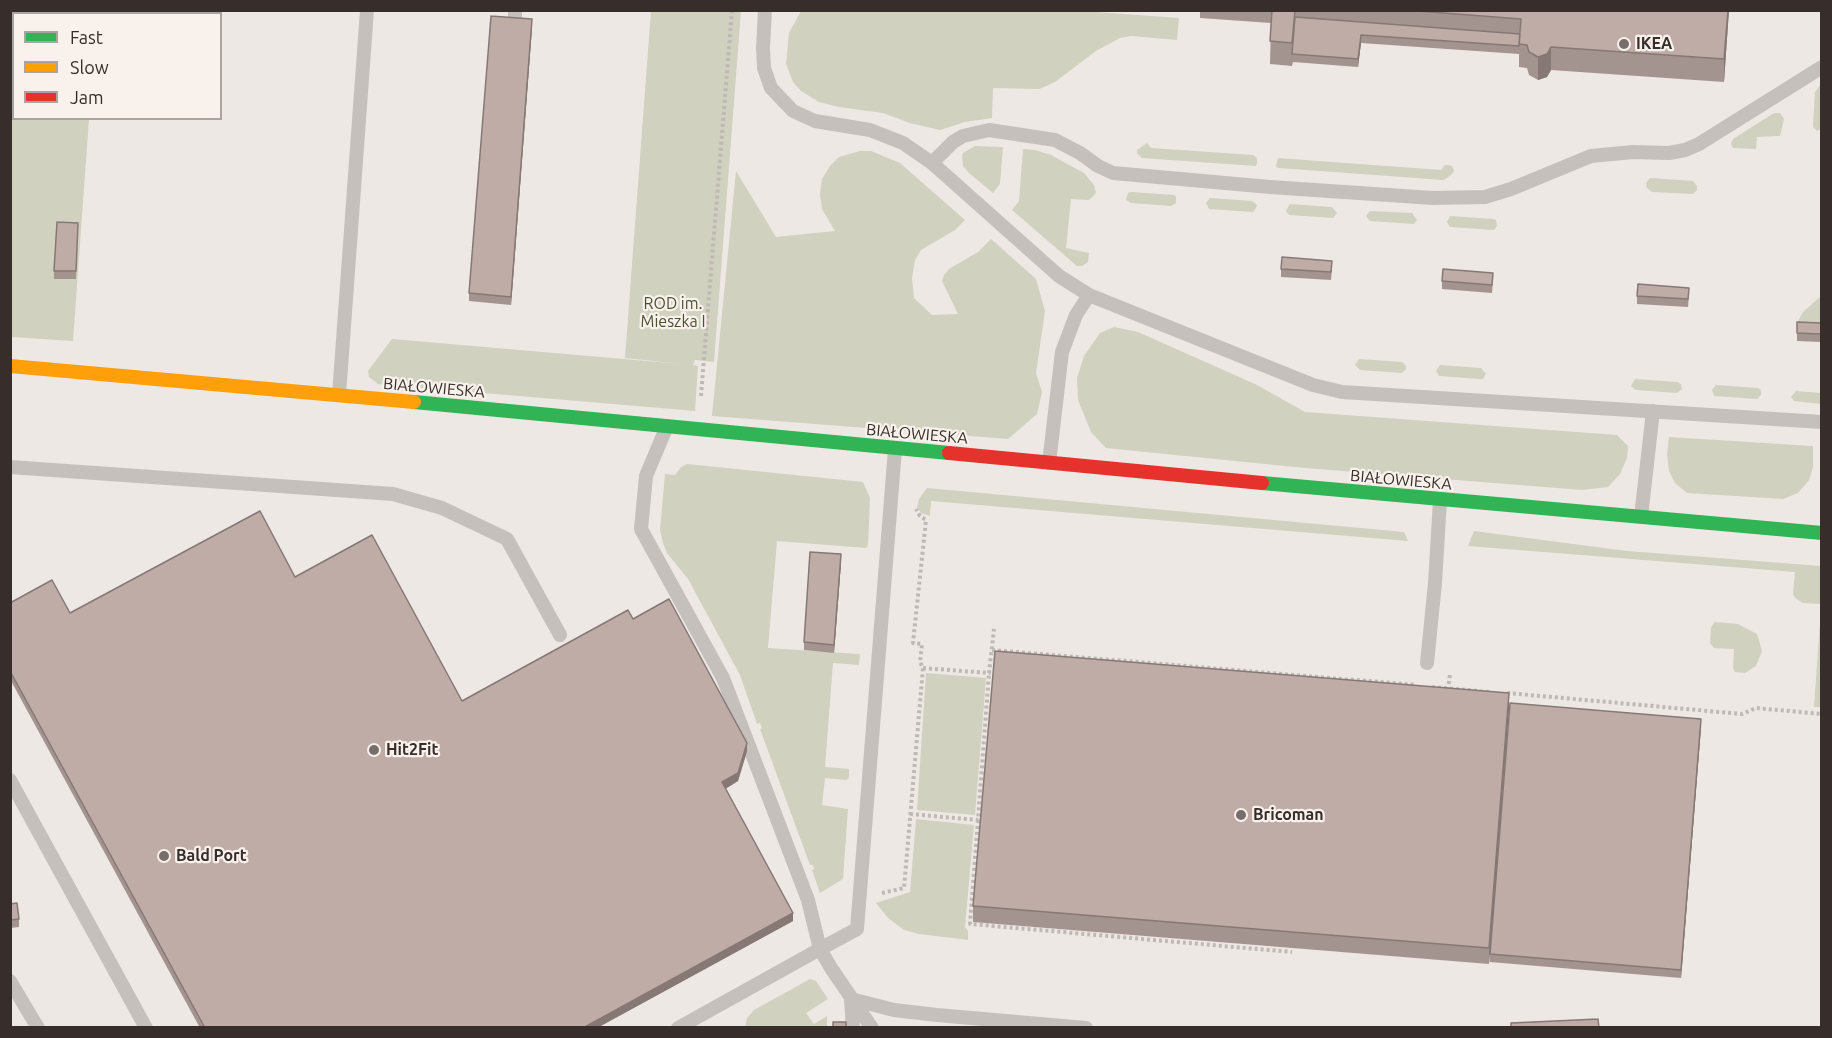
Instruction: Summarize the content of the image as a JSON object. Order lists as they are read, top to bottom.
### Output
{
  "streets": {
    "street": ["BIAŁOWIESKA"]
  },
  "parks": ["ROD im. Mieszka I"],
  "places": [
    "IKEA",
    "Hit2Fit",
    "Bricoman",
    "Bald Port"
  ],
  "legend": ["Fast", "Slow", "Jam"]
}
